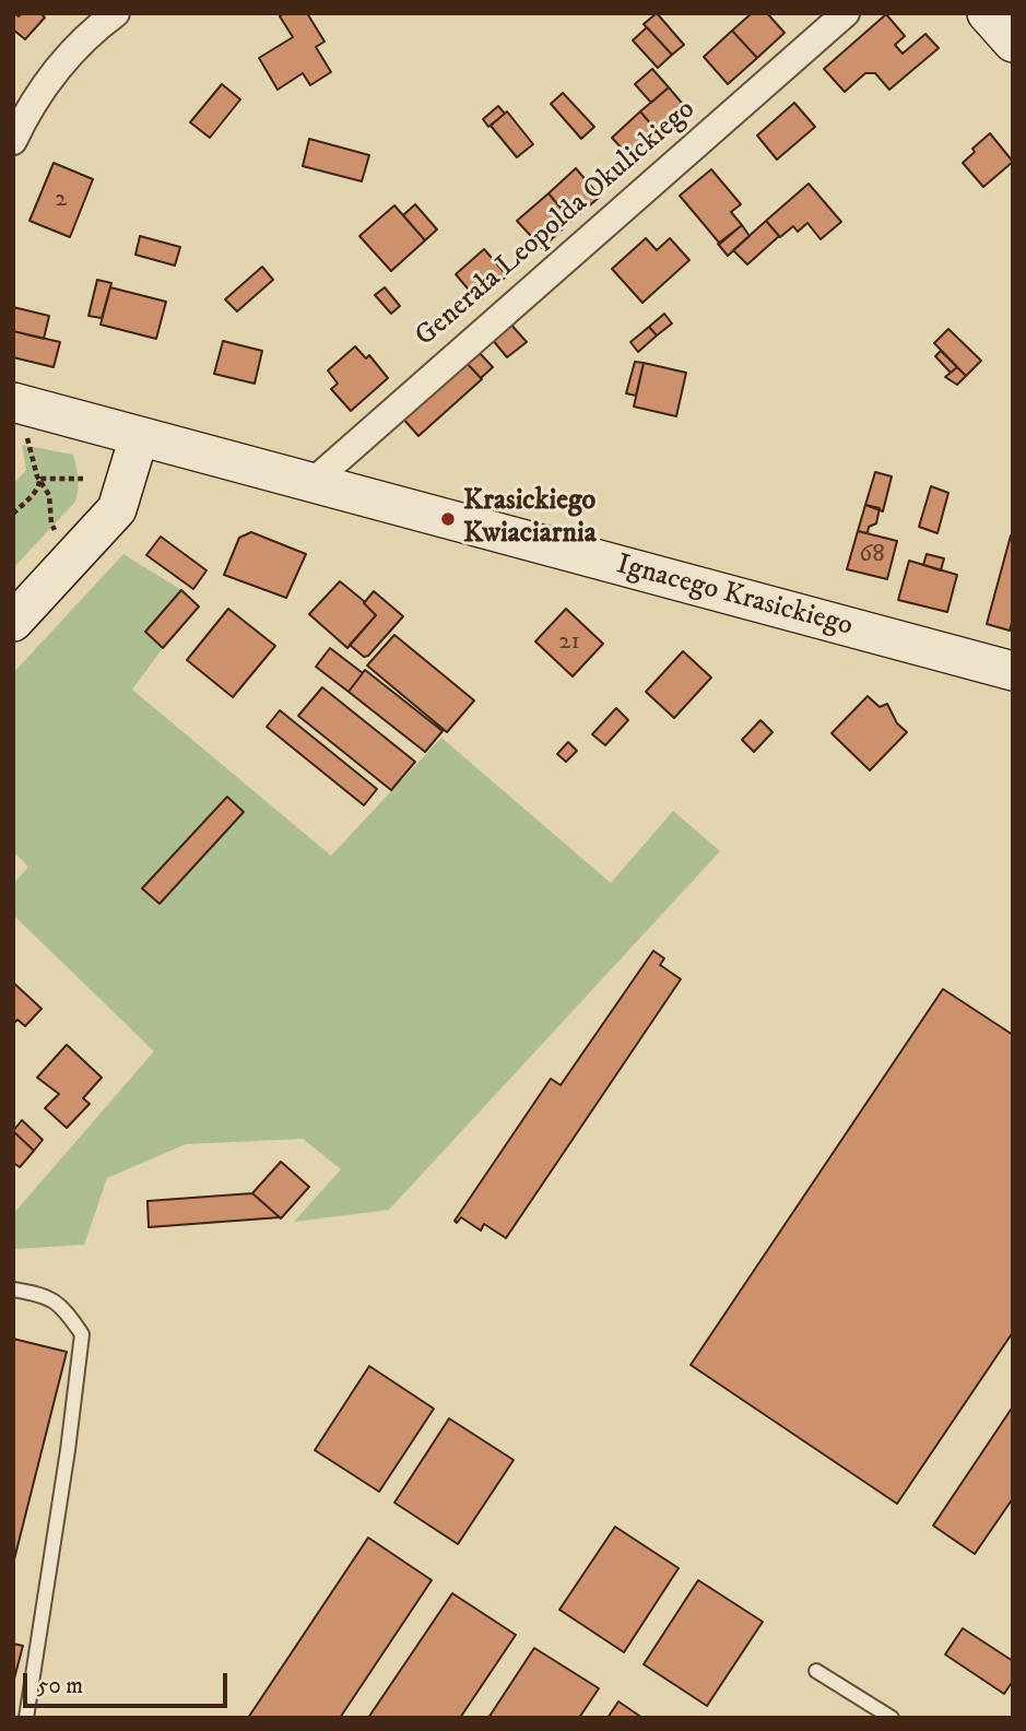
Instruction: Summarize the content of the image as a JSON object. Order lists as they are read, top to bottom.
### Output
{
  "streets": {
    "street": ["Generała Leopolda Okulickiego", "Ignacego Krasickiego"]
  },
  "crossings": [
    ["Generała Leopolda Okulickiego", "Ignacego Krasickiego"]
  ],
  "places": ["Krasickiego Kwiaciarnia"],
  "house_numbers": ["2", "68", "21"],
  "scale_bar": "50 m"
}
